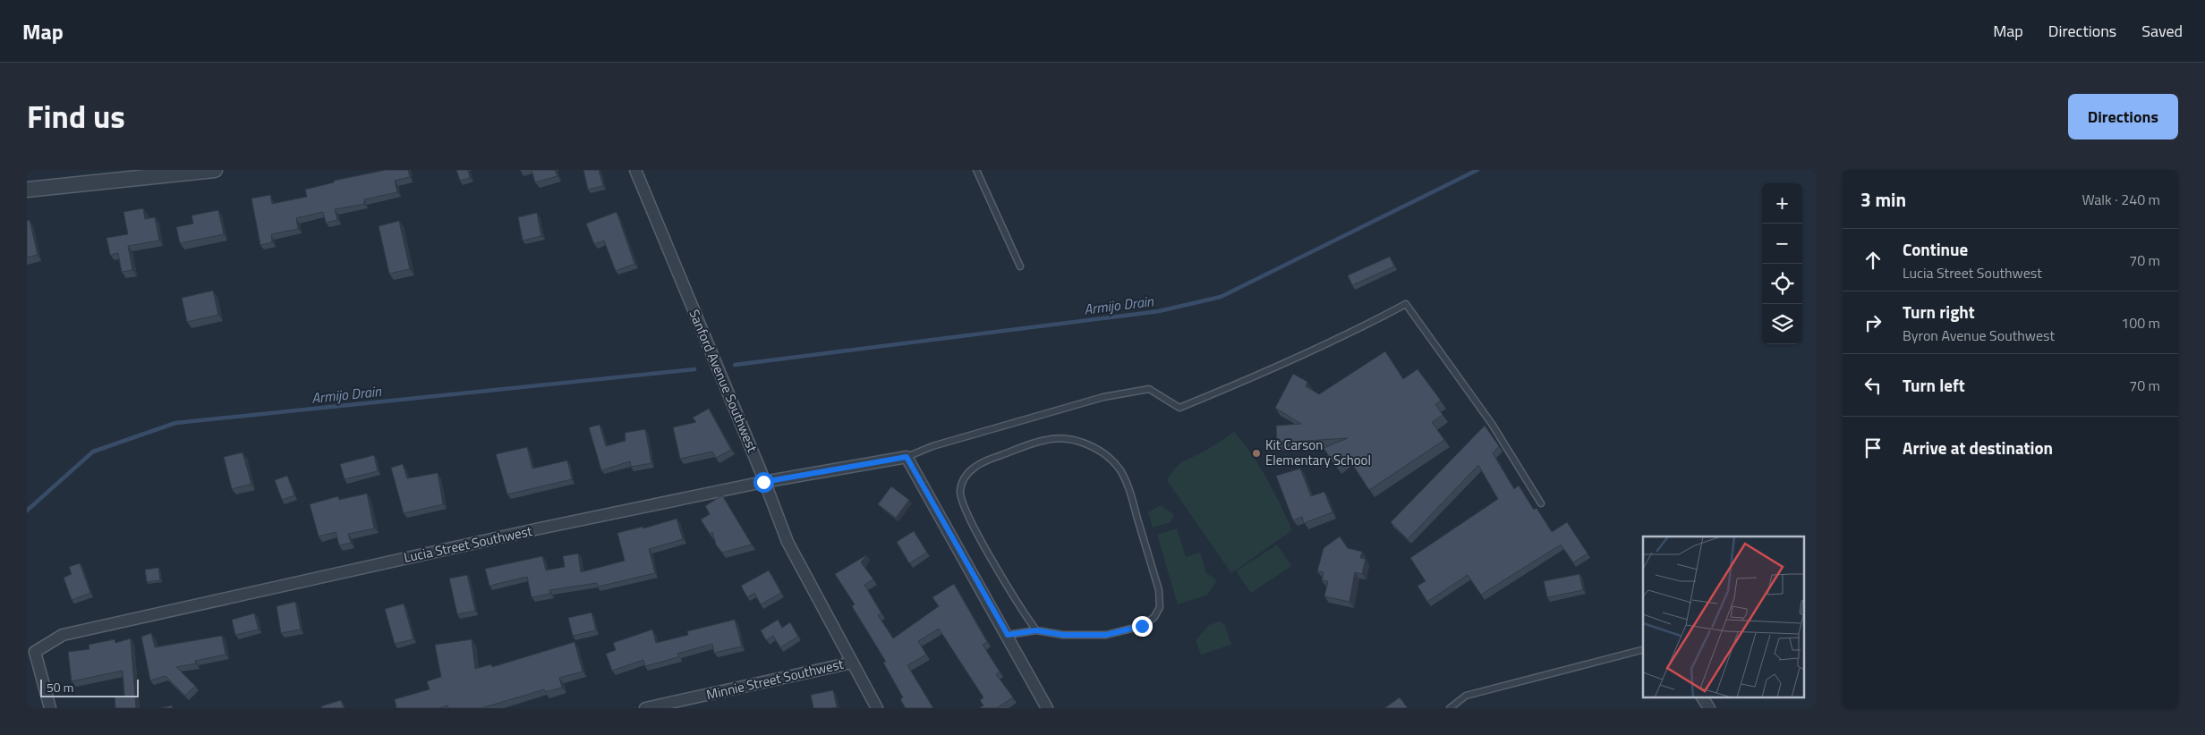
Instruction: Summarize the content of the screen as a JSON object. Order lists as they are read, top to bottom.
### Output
{
  "streets": {
    "street": ["Sanford Avenue Southwest", "Lucia Street Southwest", "Minnie Street Southwest"]
  },
  "crossings": [
    ["Sanford Avenue Southwest", "Lucia Street Southwest"],
    ["Sanford Avenue Southwest", "Minnie Street Southwest"]
  ],
  "water": ["Armijo Drain"],
  "places": ["Kit Carson Elementary School"],
  "scale_bar": "50 m",
  "page": {
    "header": "Map",
    "nav": ["Map", "Directions", "Saved"],
    "title": "Find us",
    "buttons": "Directions",
    "heading": ["3 min", "Walk · 240 m"],
    "map_buttons": ["+", "−"],
    "list": [
      ["Continue", "Lucia Street Southwest", "70 m"],
      ["Turn right", "Byron Avenue Southwest", "100 m"],
      ["Turn left", "70 m"],
      "Arrive at destination"
    ],
    "scale": "50 m"
  }
}
